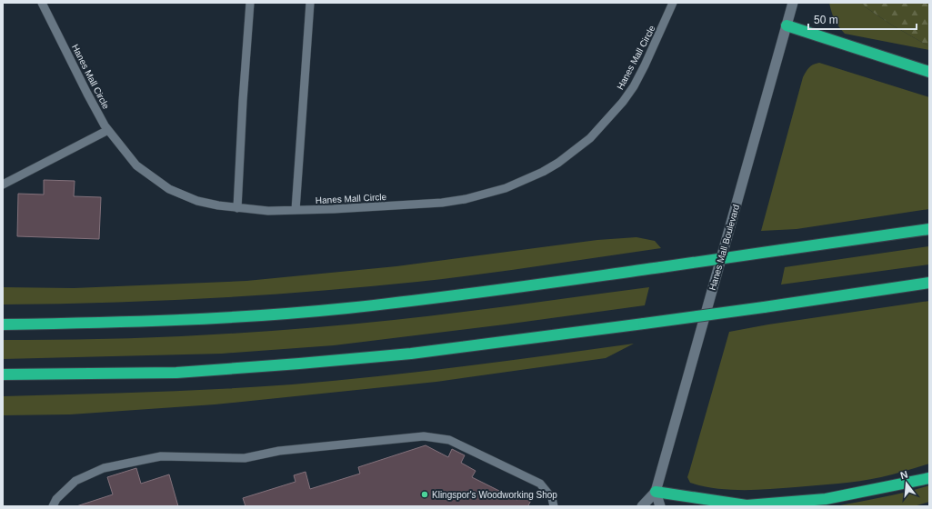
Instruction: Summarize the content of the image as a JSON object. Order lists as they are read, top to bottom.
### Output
{
  "streets": {
    "main road": ["Hanes Mall Boulevard"],
    "lane": ["Hanes Mall Circle"]
  },
  "places": ["Klingspor's Woodworking Shop"],
  "scale_bar": "50 m",
  "north": "top"
}
